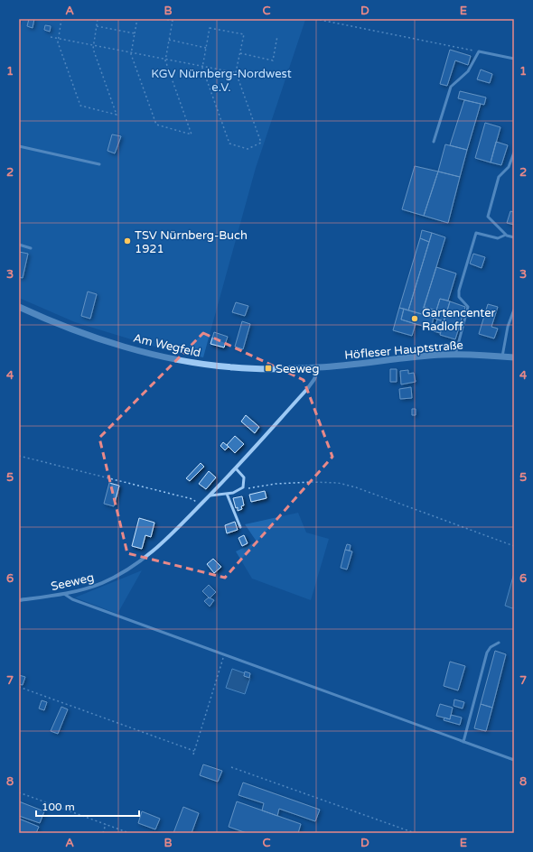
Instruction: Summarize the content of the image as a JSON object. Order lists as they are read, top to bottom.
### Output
{
  "streets": {
    "street": ["Am Wegfeld", "Höfleser Hauptstraße", "Seeweg"]
  },
  "crossings": [
    ["Am Wegfeld", "Höfleser Hauptstraße"],
    ["Am Wegfeld", "Seeweg"],
    ["Höfleser Hauptstraße", "Seeweg"]
  ],
  "parks": ["KGV Nürnberg-Nordwest e.V."],
  "places": {
    "other": ["TSV Nürnberg-Buch 1921", "Gartencenter Radloff"],
    "transit": ["Seeweg"]
  },
  "scale_bar": "100 m",
  "grid": {
    "columns": [
      "A",
      "B",
      "C",
      "D",
      "E"
    ],
    "rows": [
      "1",
      "2",
      "3",
      "4",
      "5",
      "6",
      "7",
      "8"
    ]
  }
}
